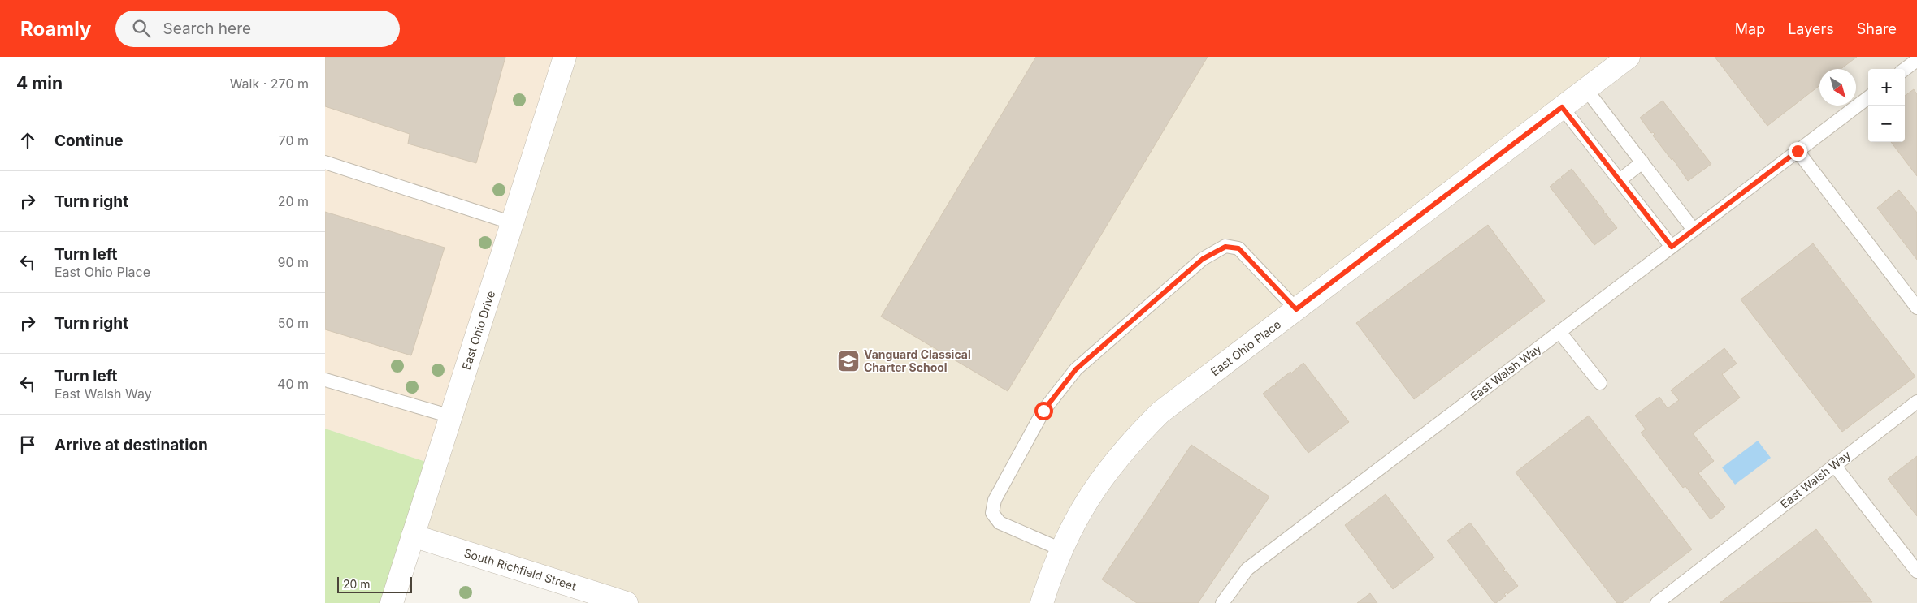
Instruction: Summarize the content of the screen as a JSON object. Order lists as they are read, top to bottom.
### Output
{
  "streets": {
    "street": ["East Ohio Drive", "East Ohio Place", "South Richfield Street"],
    "lane": ["East Walsh Way"]
  },
  "crossings": [
    ["East Ohio Drive", "South Richfield Street"]
  ],
  "places": {
    "school or university": ["Vanguard Classical Charter School"]
  },
  "scale_bar": "20 m",
  "north": "bottom right",
  "page": {
    "header": "Roamly",
    "search": "Search here",
    "nav": ["Map", "Layers", "Share"],
    "heading": ["4 min", "Walk · 270 m"],
    "map_buttons": ["+", "−"],
    "list": [
      ["Continue", "70 m"],
      ["Turn right", "20 m"],
      ["Turn left", "East Ohio Place", "90 m"],
      ["Turn right", "50 m"],
      ["Turn left", "East Walsh Way", "40 m"],
      "Arrive at destination"
    ],
    "scale": "20 m"
  }
}
